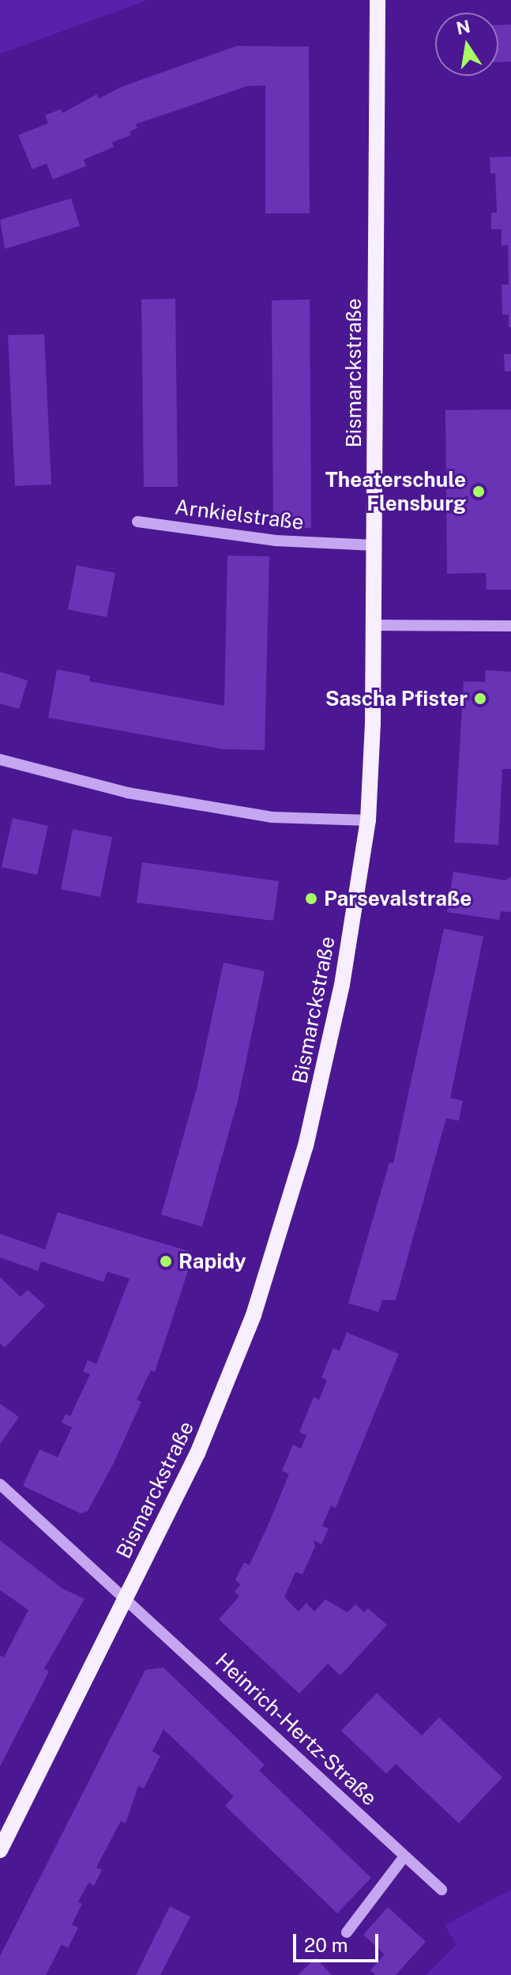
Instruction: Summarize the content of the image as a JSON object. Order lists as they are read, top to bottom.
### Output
{
  "streets": {
    "main road": ["Bismarckstraße"],
    "street": ["Arnkielstraße", "Heinrich-Hertz-Straße"]
  },
  "crossings": [
    ["Bismarckstraße", "Arnkielstraße"],
    ["Bismarckstraße", "Heinrich-Hertz-Straße"]
  ],
  "places": [
    "Theaterschule Flensburg",
    "Sascha Pfister",
    "Parsevalstraße",
    "Rapidy"
  ],
  "scale_bar": "20 m",
  "north": "top"
}
